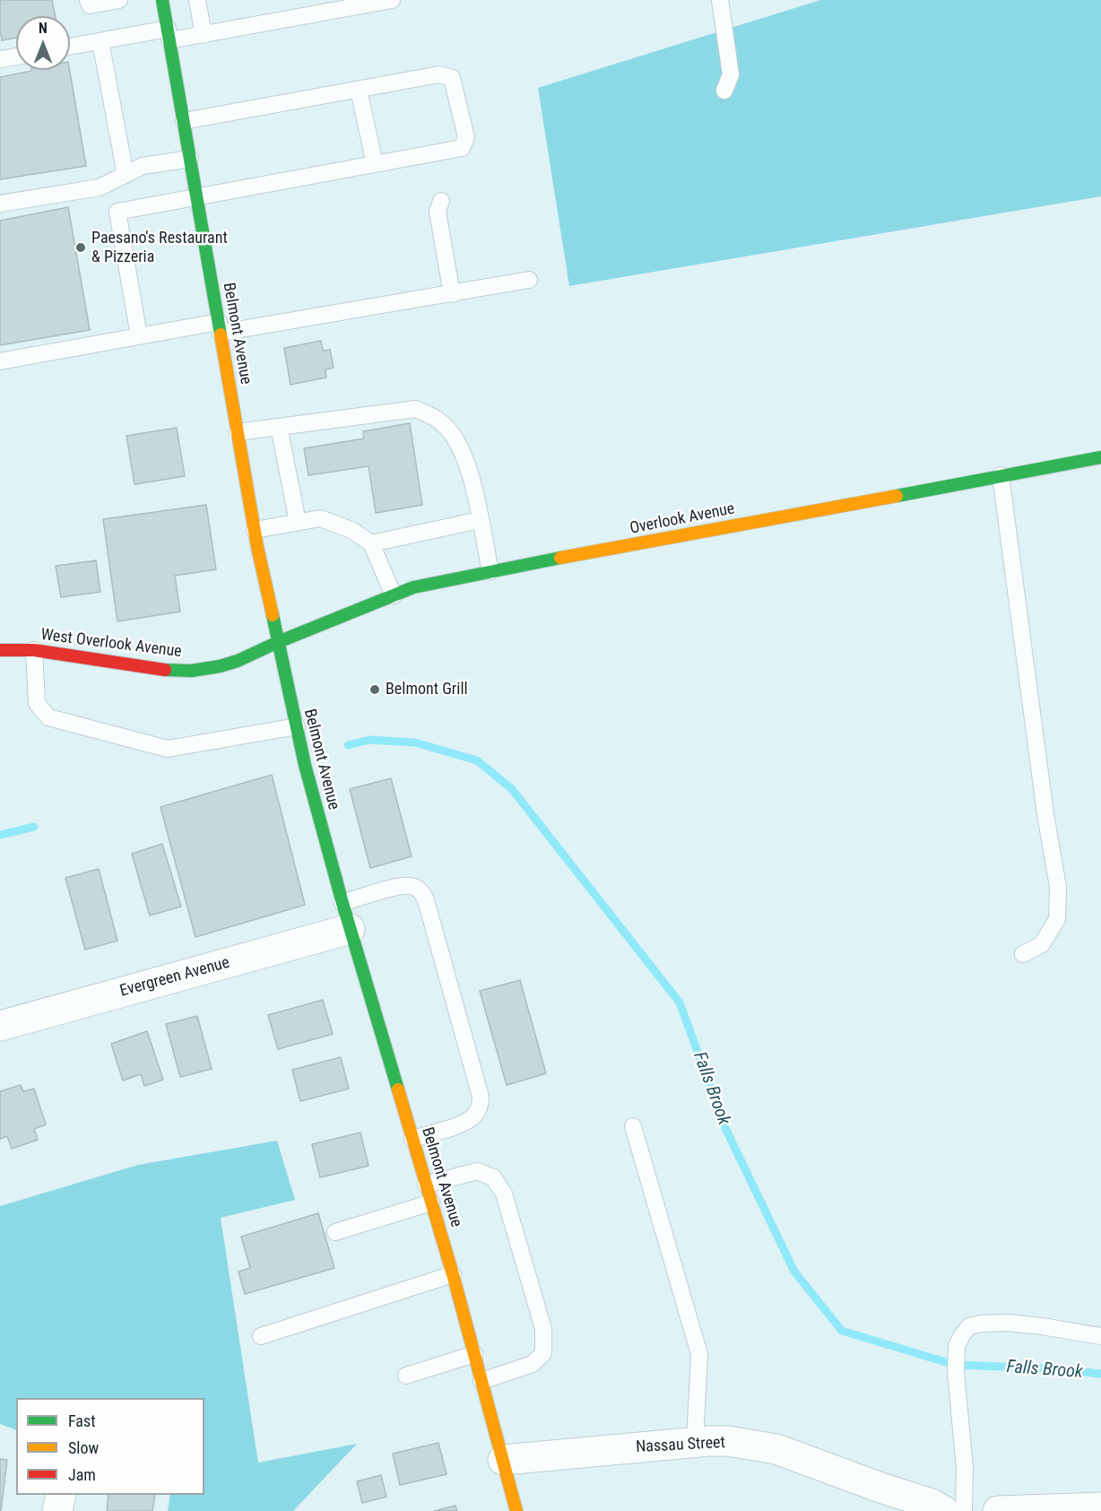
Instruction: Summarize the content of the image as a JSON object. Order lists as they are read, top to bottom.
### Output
{
  "streets": {
    "main road": ["Belmont Avenue", "Overlook Avenue", "West Overlook Avenue"],
    "street": ["Evergreen Avenue", "Nassau Street"]
  },
  "crossings": [
    ["Belmont Avenue", "Overlook Avenue"],
    ["Belmont Avenue", "West Overlook Avenue"],
    ["Belmont Avenue", "Evergreen Avenue"],
    ["Belmont Avenue", "Nassau Street"],
    ["Overlook Avenue", "West Overlook Avenue"]
  ],
  "water": ["Falls Brook"],
  "places": ["Paesano's Restaurant & Pizzeria", "Belmont Grill"],
  "legend": ["Fast", "Slow", "Jam"],
  "north": "top"
}
